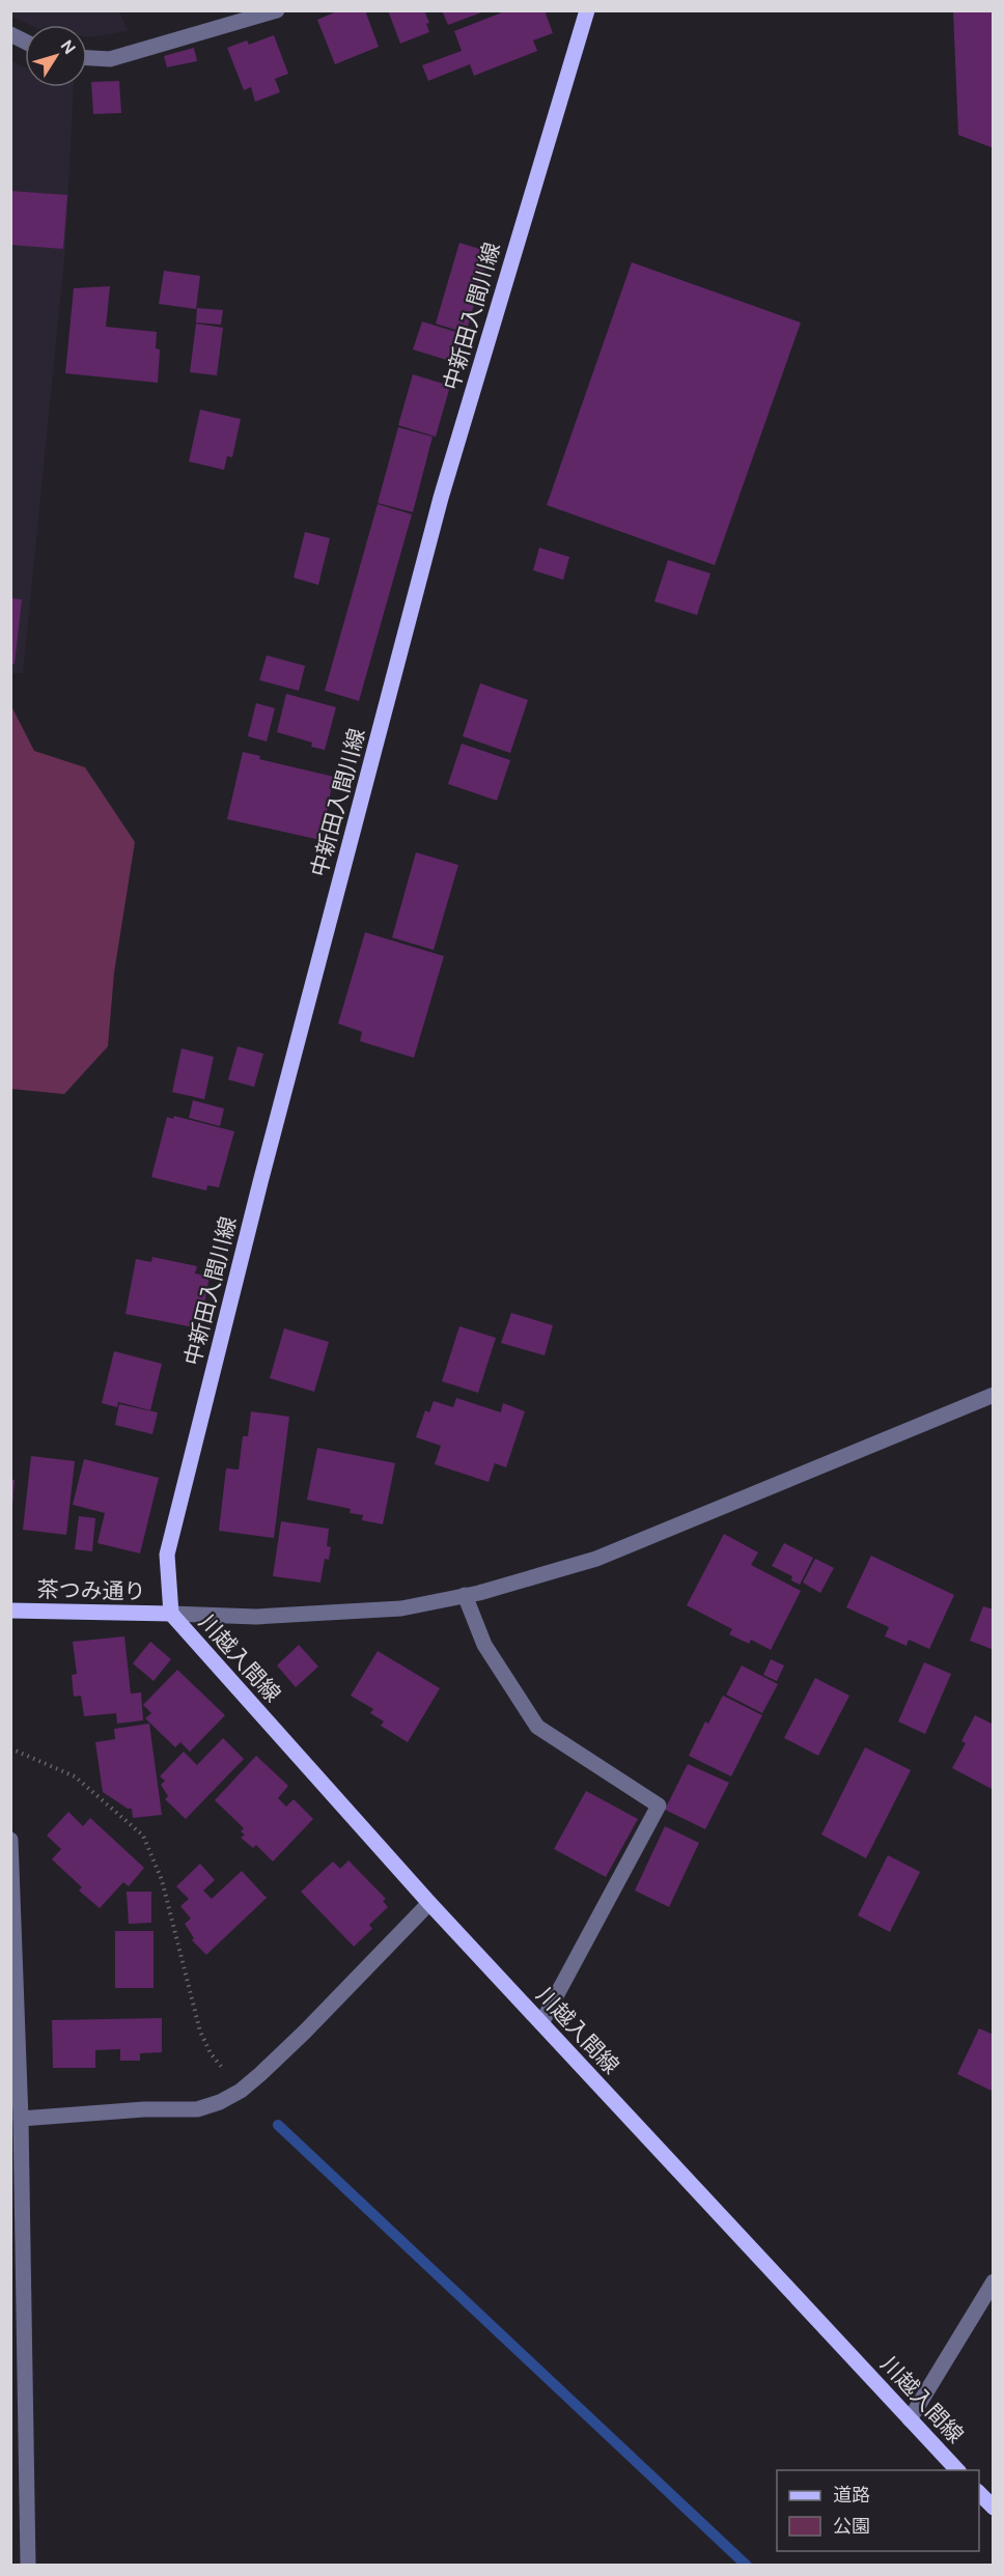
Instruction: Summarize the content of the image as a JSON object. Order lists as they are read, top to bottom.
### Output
{
  "streets": {
    "main road": ["中新田入間川線", "茶つみ通り", "川越入間線"]
  },
  "crossings": [
    ["中新田入間川線", "茶つみ通り"],
    ["中新田入間川線", "川越入間線"],
    ["茶つみ通り", "川越入間線"]
  ],
  "legend": ["道路", "公園"],
  "north": "top right"
}
